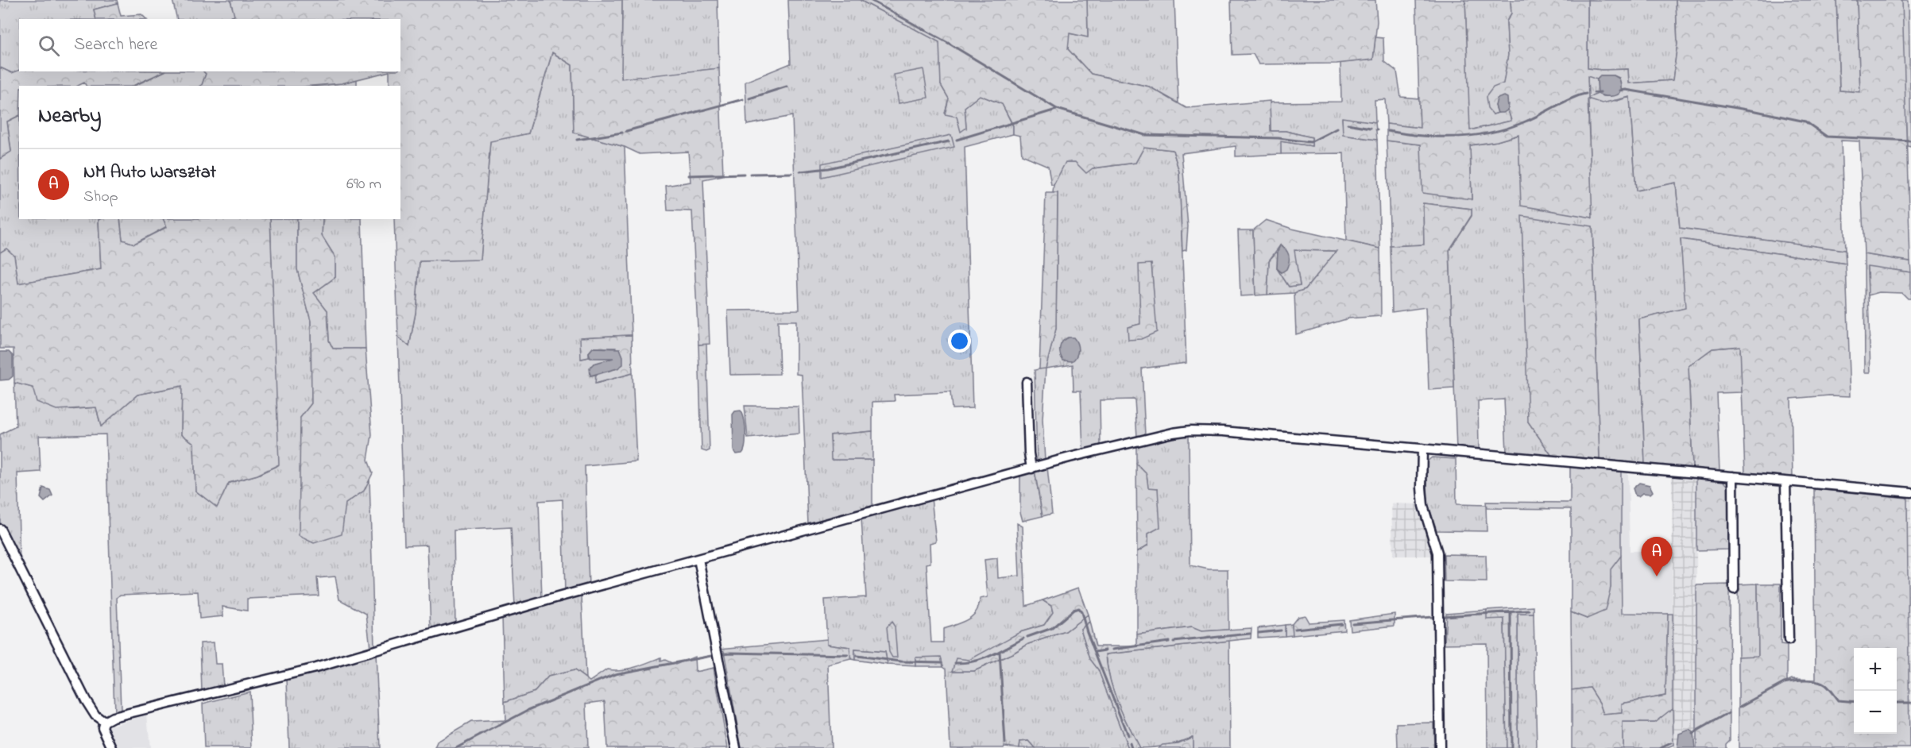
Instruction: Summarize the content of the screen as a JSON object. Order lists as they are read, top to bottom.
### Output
{
  "page": {
    "search": "Search here",
    "heading": "Nearby",
    "list": [
      {
        "mark": "A",
        "name": "NM Auto Warsztat",
        "note": "Shop",
        "value": "690 m"
      }
    ],
    "pins": "A",
    "map_buttons": ["+", "−"]
  }
}
